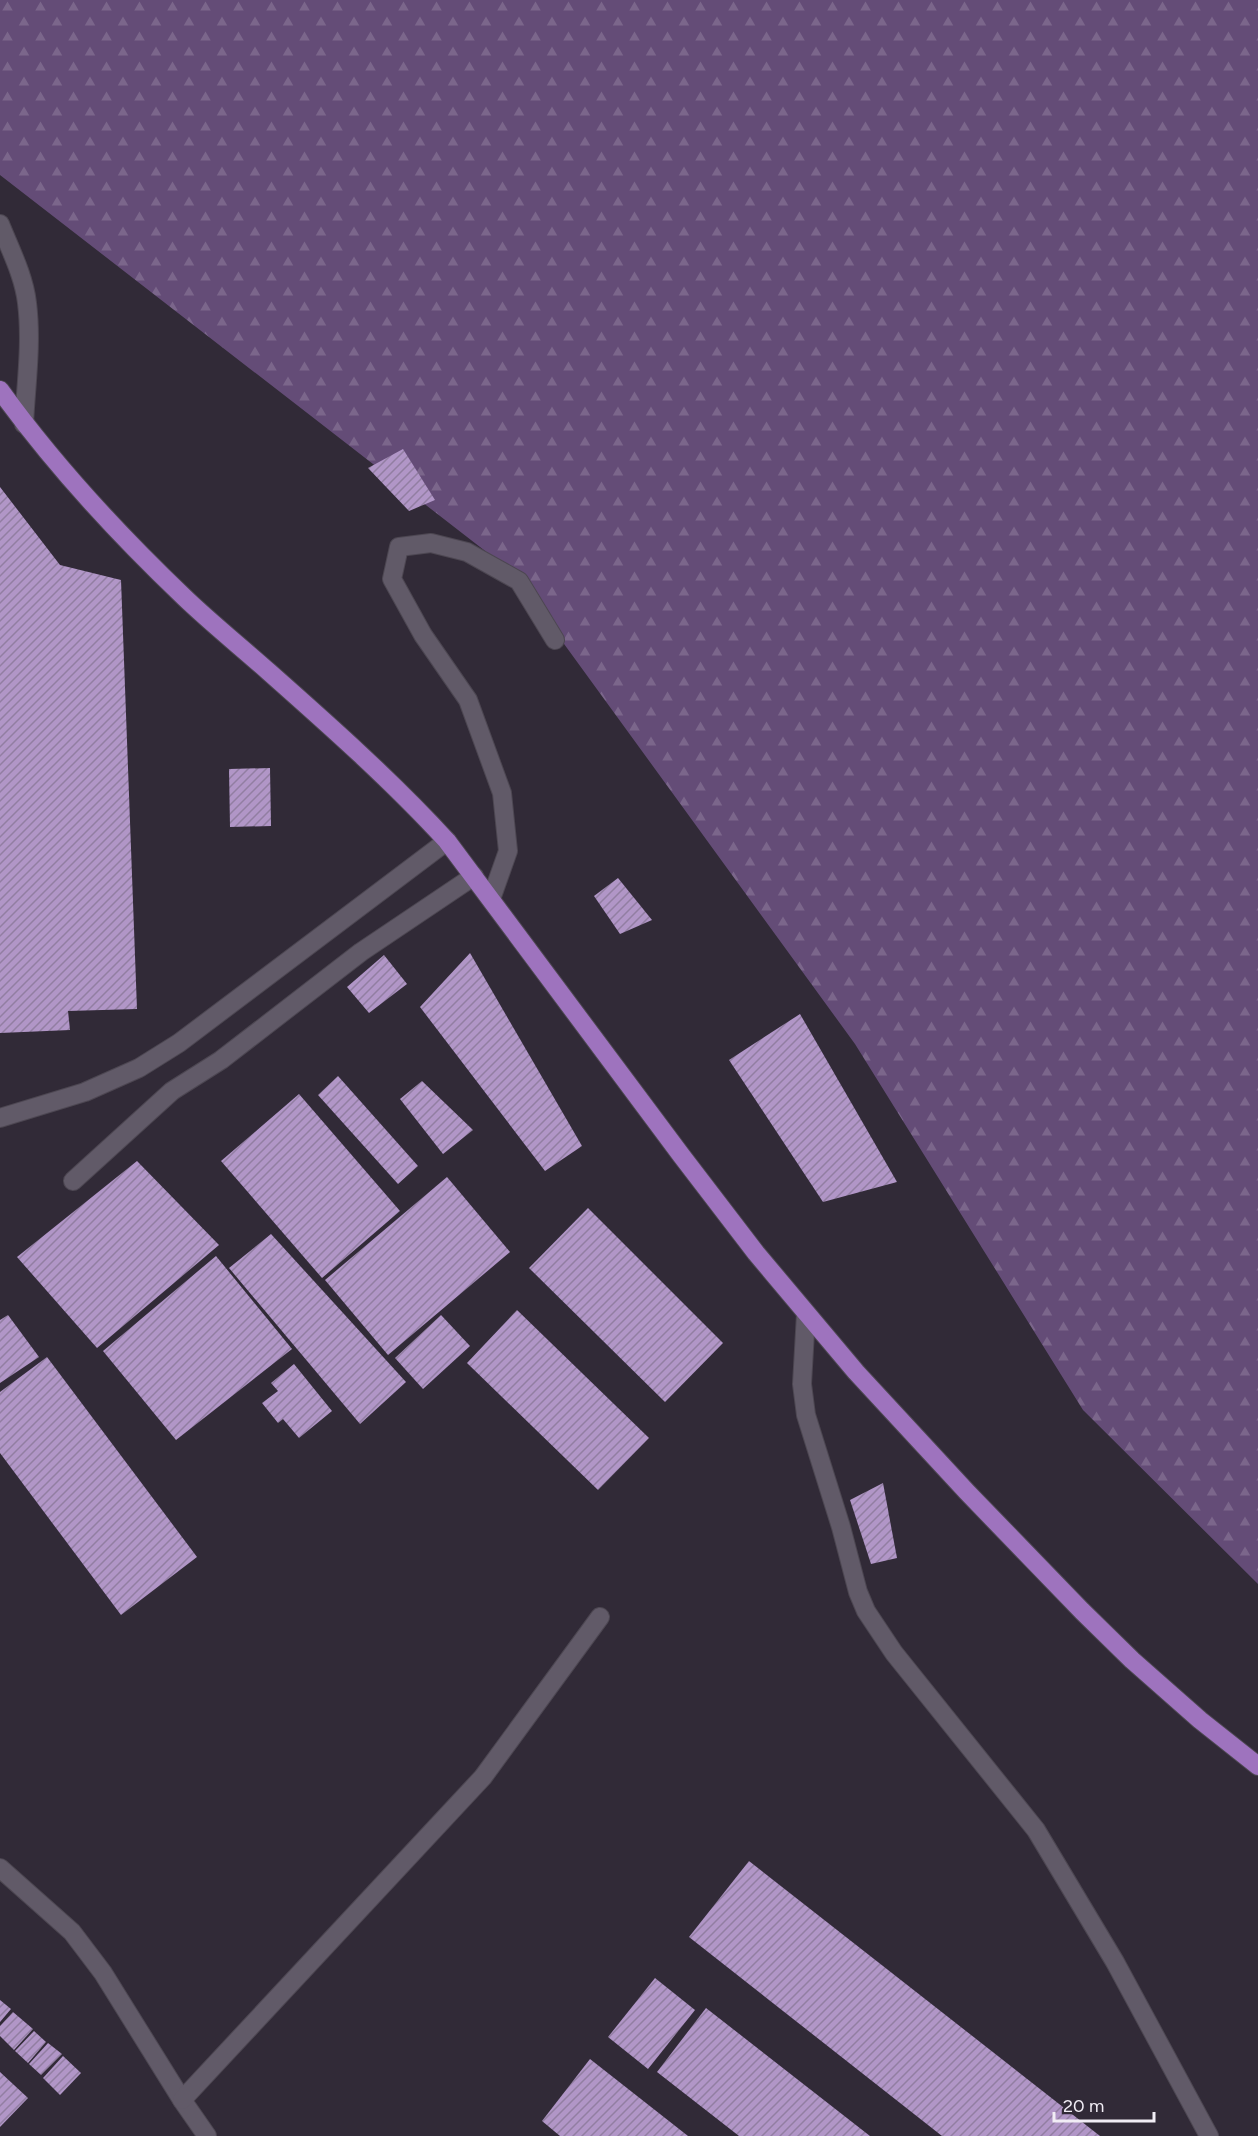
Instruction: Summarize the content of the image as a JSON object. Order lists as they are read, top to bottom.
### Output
{
  "scale_bar": "20 m"
}
